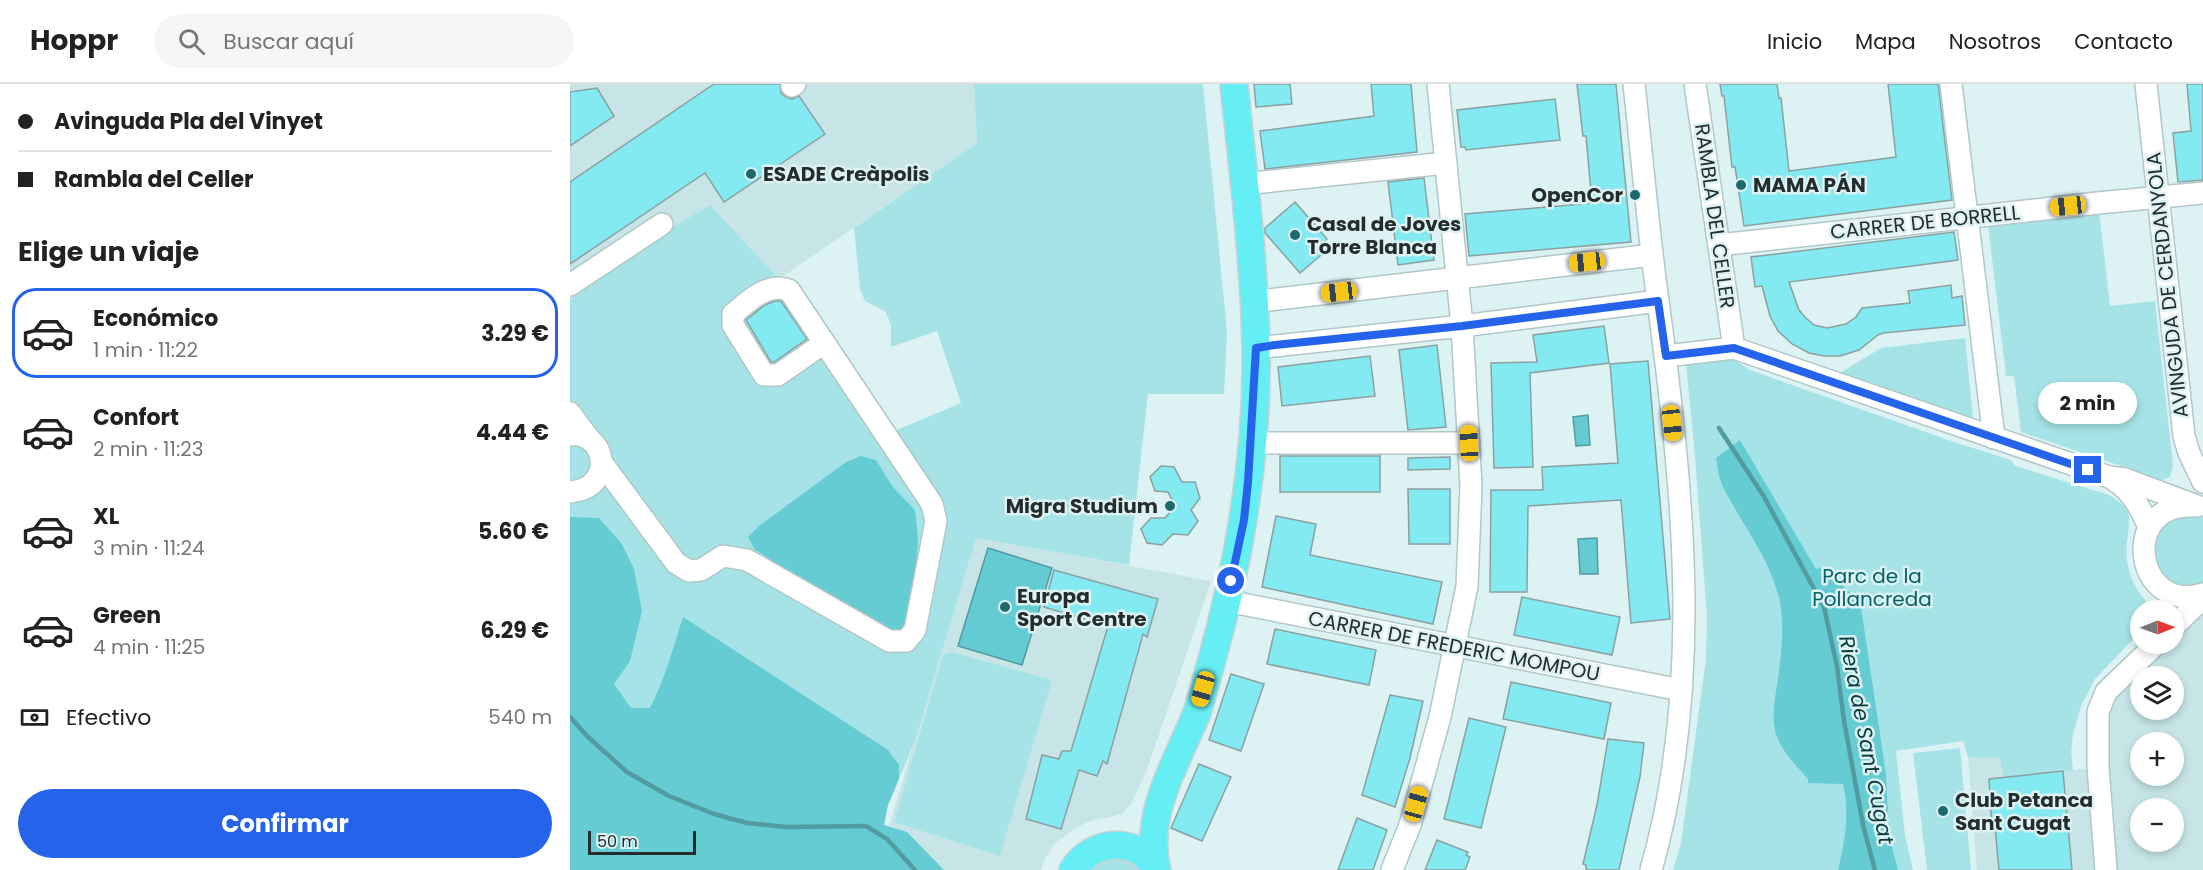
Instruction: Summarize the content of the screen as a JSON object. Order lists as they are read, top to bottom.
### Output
{
  "streets": {
    "street": [
      "RAMBLA DEL CELLER",
      "CARRER DE BORRELL",
      "AVINGUDA DE CERDANYOLA",
      "CARRER DE FREDERIC MOMPOU"
    ]
  },
  "crossings": [
    ["RAMBLA DEL CELLER", "CARRER DE BORRELL"],
    ["CARRER DE BORRELL", "AVINGUDA DE CERDANYOLA"]
  ],
  "water": ["Riera de Sant Cugat"],
  "parks": ["Parc de la Pollancreda"],
  "places": [
    "ESADE Creàpolis",
    "MAMA PÁN",
    "OpenCor",
    "Casal de Joves Torre Blanca",
    "Migra Studium",
    "Europa Sport Centre",
    "Club Petanca Sant Cugat"
  ],
  "scale_bar": "50 m",
  "north": "right",
  "page": {
    "header": "Hoppr",
    "search": "Buscar aquí",
    "nav": [
      "Inicio",
      "Mapa",
      "Nosotros",
      "Contacto"
    ],
    "banner": ["Avinguda Pla del Vinyet", "Rambla del Celler"],
    "heading": "Elige un viaje",
    "list": [
      {
        "name": "Económico",
        "note": "1 min · 11:22",
        "value": "3.29 €"
      },
      {
        "name": "Confort",
        "note": "2 min · 11:23",
        "value": "4.44 €"
      },
      {
        "name": "XL",
        "note": "3 min · 11:24",
        "value": "5.60 €"
      },
      {
        "name": "Green",
        "note": "4 min · 11:25",
        "value": "6.29 €"
      }
    ],
    "bubble": "2 min",
    "map_buttons": ["+", "−"],
    "pay": ["Efectivo", "540 m"],
    "buttons": "Confirmar",
    "scale": "50 m"
  }
}
